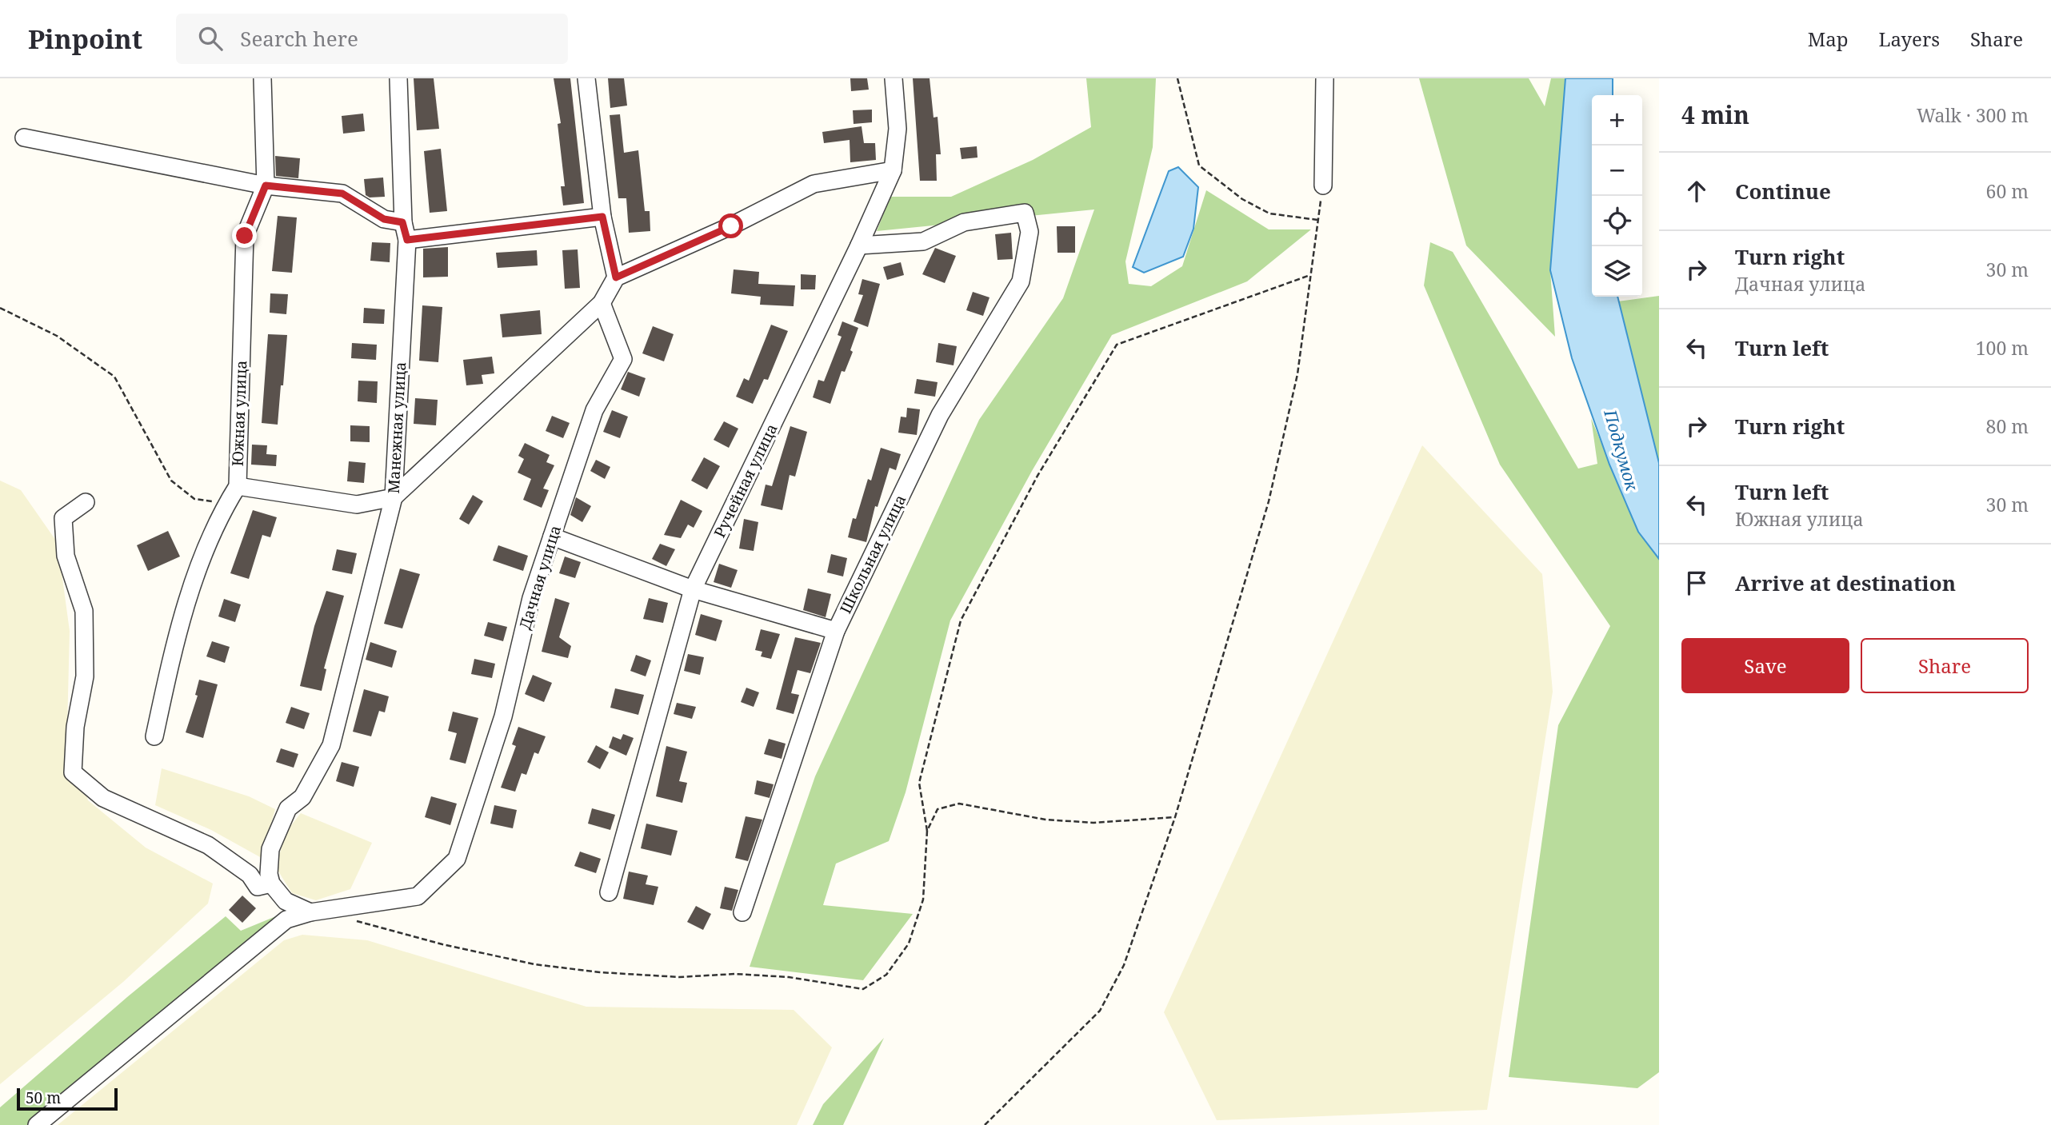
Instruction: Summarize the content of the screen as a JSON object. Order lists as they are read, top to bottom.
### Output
{
  "streets": {
    "street": [
      "Южная улица",
      "Манежная улица",
      "Ручейная улица",
      "Школьная улица",
      "Дачная улица"
    ]
  },
  "crossings": [
    ["Ручейная улица", "Школьная улица"]
  ],
  "water": ["Подкумок"],
  "scale_bar": "50 m",
  "page": {
    "header": "Pinpoint",
    "search": "Search here",
    "nav": ["Map", "Layers", "Share"],
    "heading": ["4 min", "Walk · 300 m"],
    "map_buttons": ["+", "−"],
    "list": [
      ["Continue", "60 m"],
      ["Turn right", "Дачная улица", "30 m"],
      ["Turn left", "100 m"],
      ["Turn right", "80 m"],
      ["Turn left", "Южная улица", "30 m"],
      "Arrive at destination"
    ],
    "buttons": ["Save", "Share"],
    "scale": "50 m"
  }
}
